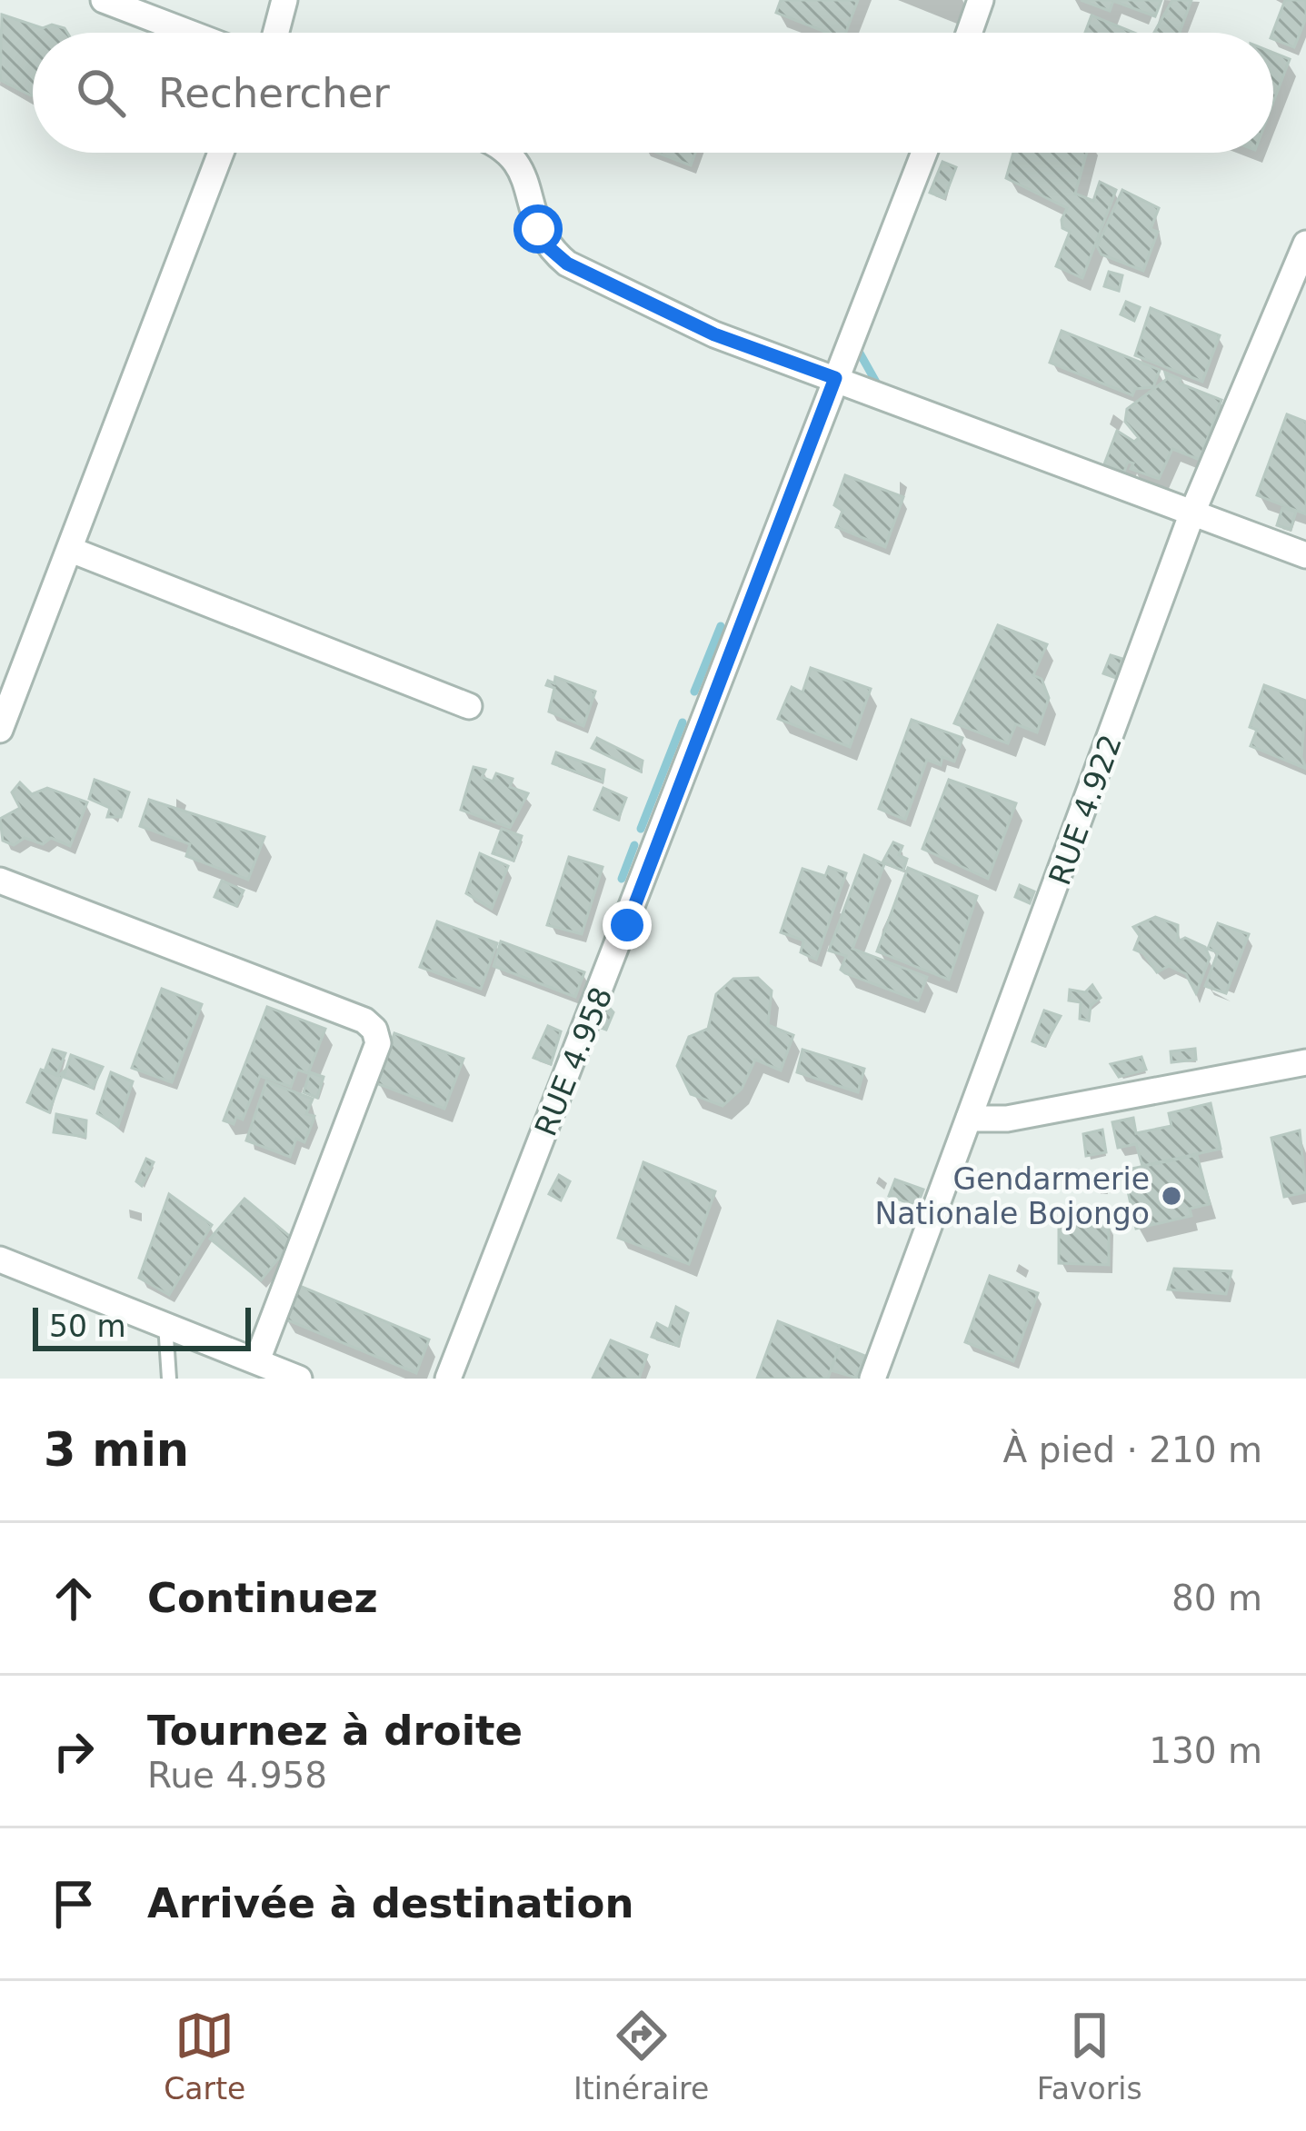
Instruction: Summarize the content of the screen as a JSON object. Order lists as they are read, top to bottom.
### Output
{
  "streets": {
    "street": ["RUE 4.922", "RUE 4.958"]
  },
  "places": ["Gendarmerie Nationale Bojongo"],
  "scale_bar": "50 m",
  "page": {
    "search": "Rechercher",
    "scale": "50 m",
    "heading": ["3 min", "À pied · 210 m"],
    "list": [
      ["Continuez", "80 m"],
      ["Tournez à droite", "Rue 4.958", "130 m"],
      "Arrivée à destination"
    ],
    "nav": ["Carte", "Itinéraire", "Favoris"]
  }
}
